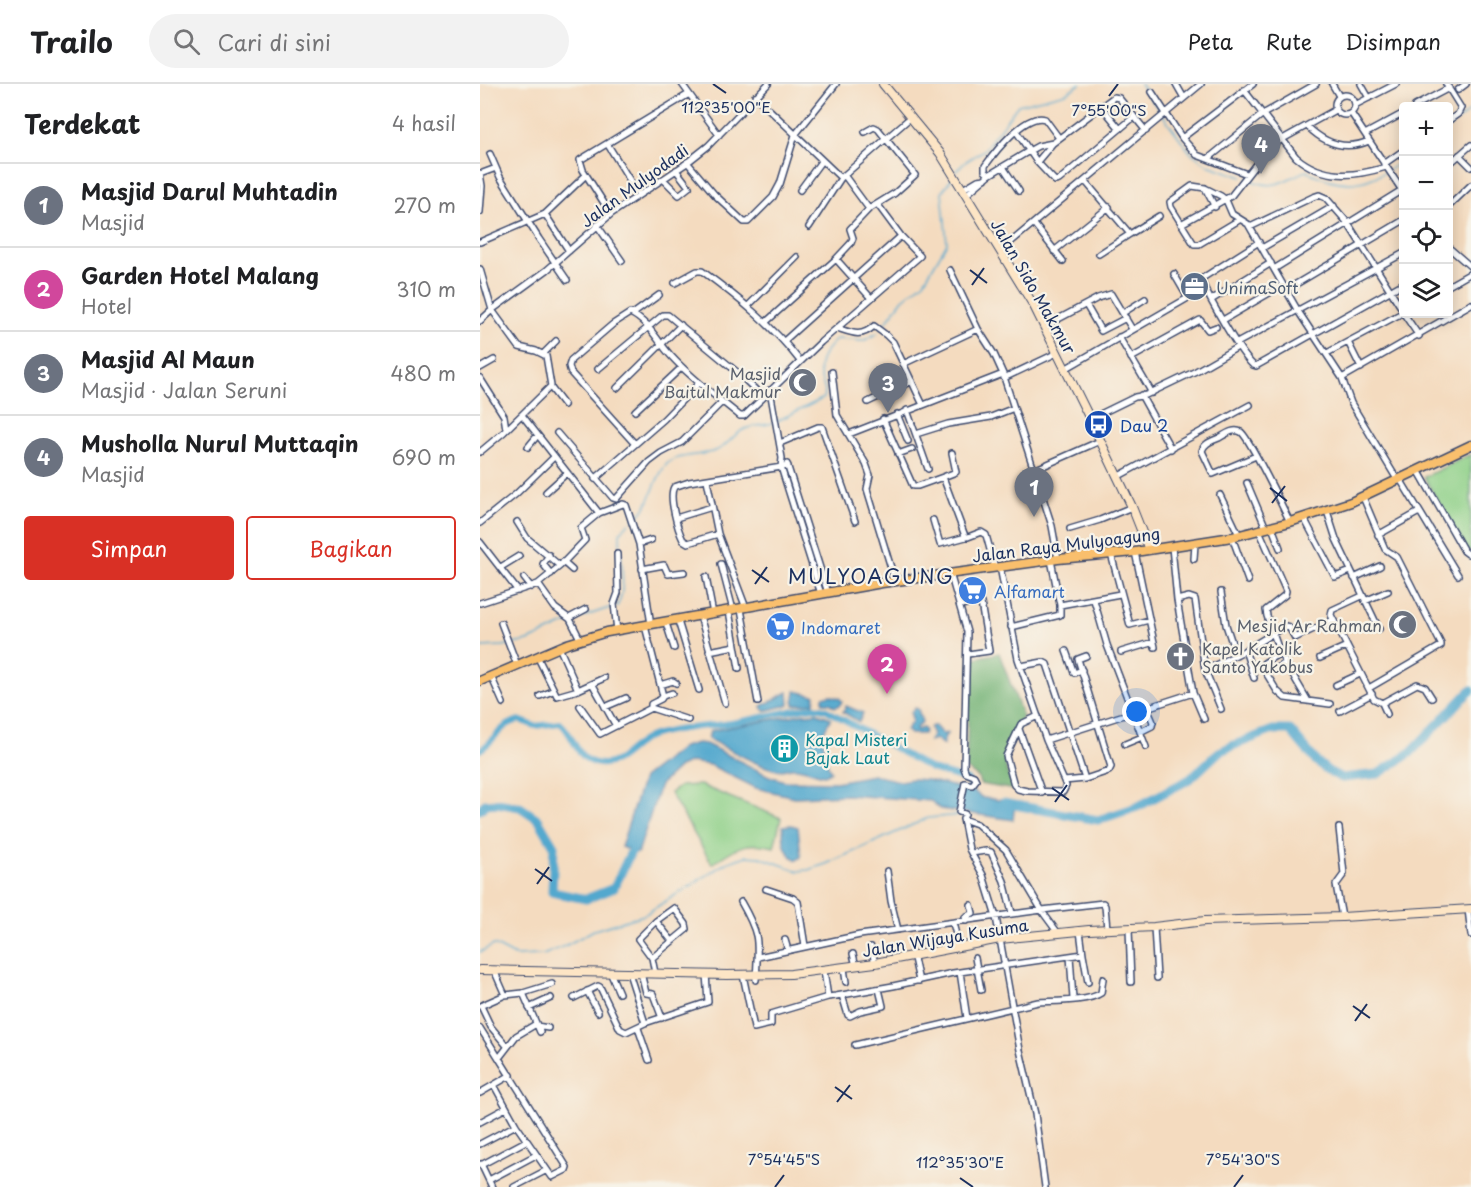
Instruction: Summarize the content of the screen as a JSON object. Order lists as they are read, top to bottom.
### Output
{
  "streets": {
    "main road": ["Jalan Sido Makmur", "Jalan Raya Mulyoagung", "Jalan Wijaya Kusuma"],
    "street": ["Jalan Mulyodadi"]
  },
  "crossings": [
    ["Jalan Sido Makmur", "Jalan Raya Mulyoagung"]
  ],
  "districts": ["MULYOAGUNG"],
  "places": {
    "office": ["UnimaSoft"],
    "mosque": ["Masjid Baitul Makmur", "Mesjid Ar Rahman"],
    "bus stop": ["Dau 2"],
    "supermarket": ["Alfamart", "Indomaret"],
    "church": ["Kapel Katolik Santo Yakobus"],
    "building": ["Kapal Misteri Bajak Laut"]
  },
  "page": {
    "header": "Trailo",
    "search": "Cari di sini",
    "nav": ["Peta", "Rute", "Disimpan"],
    "heading": ["Terdekat", "4 hasil"],
    "map_buttons": ["+", "−"],
    "pins": [
      "4",
      "3",
      "1",
      "2"
    ],
    "list": [
      {
        "mark": "1",
        "name": "Masjid Darul Muhtadin",
        "note": "Masjid",
        "value": "270 m"
      },
      {
        "mark": "2",
        "name": "Garden Hotel Malang",
        "note": "Hotel",
        "value": "310 m"
      },
      {
        "mark": "3",
        "name": "Masjid Al Maun",
        "note": "Masjid · Jalan Seruni",
        "value": "480 m"
      },
      {
        "mark": "4",
        "name": "Musholla Nurul Muttaqin",
        "note": "Masjid",
        "value": "690 m"
      }
    ],
    "buttons": ["Simpan", "Bagikan"]
  },
  "coordinates": [
    "112°35'00\"E",
    "7°55'00\"S",
    "7°54'45\"S",
    "7°54'30\"S",
    "112°35'30\"E"
  ]
}
